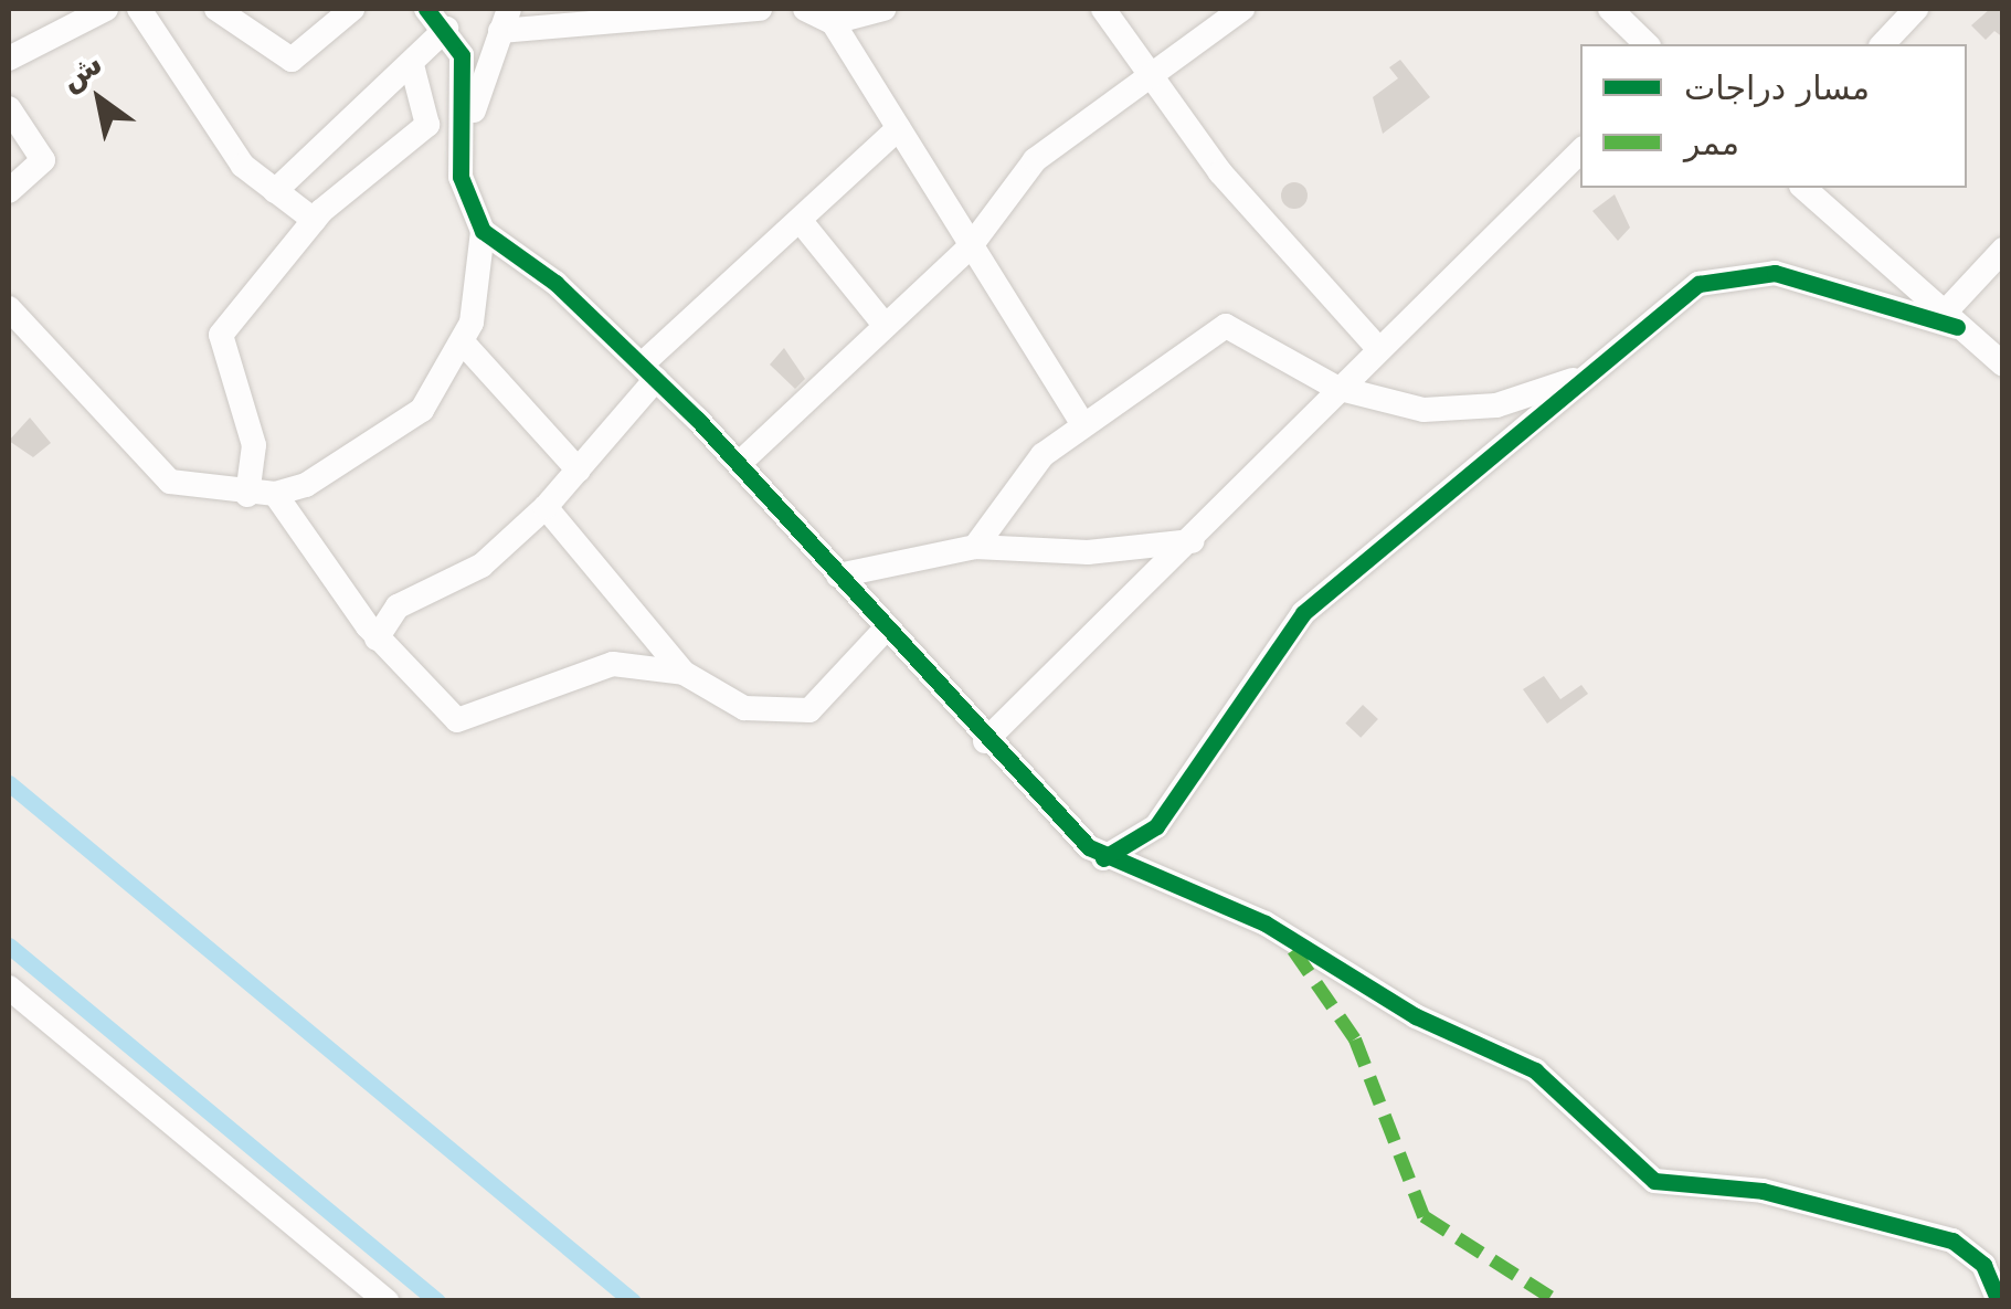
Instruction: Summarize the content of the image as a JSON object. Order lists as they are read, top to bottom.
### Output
{
  "legend": ["مسار دراجات", "ممر"],
  "north": "top left"
}
